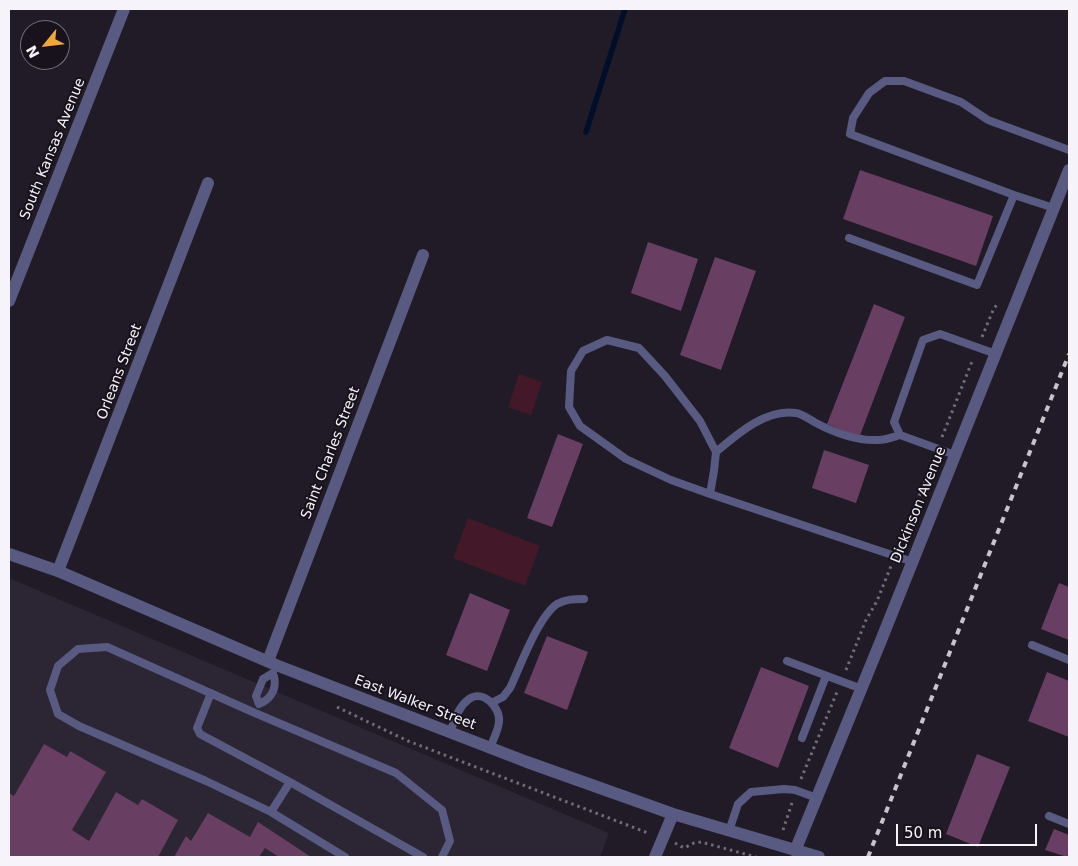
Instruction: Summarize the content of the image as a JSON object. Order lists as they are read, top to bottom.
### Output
{
  "streets": {
    "street": [
      "South Kansas Avenue",
      "Orleans Street",
      "Saint Charles Street",
      "Dickinson Avenue",
      "East Walker Street"
    ]
  },
  "crossings": [
    ["Orleans Street", "East Walker Street"],
    ["Saint Charles Street", "East Walker Street"],
    ["Dickinson Avenue", "East Walker Street"]
  ],
  "scale_bar": "50 m",
  "north": "bottom left"
}
